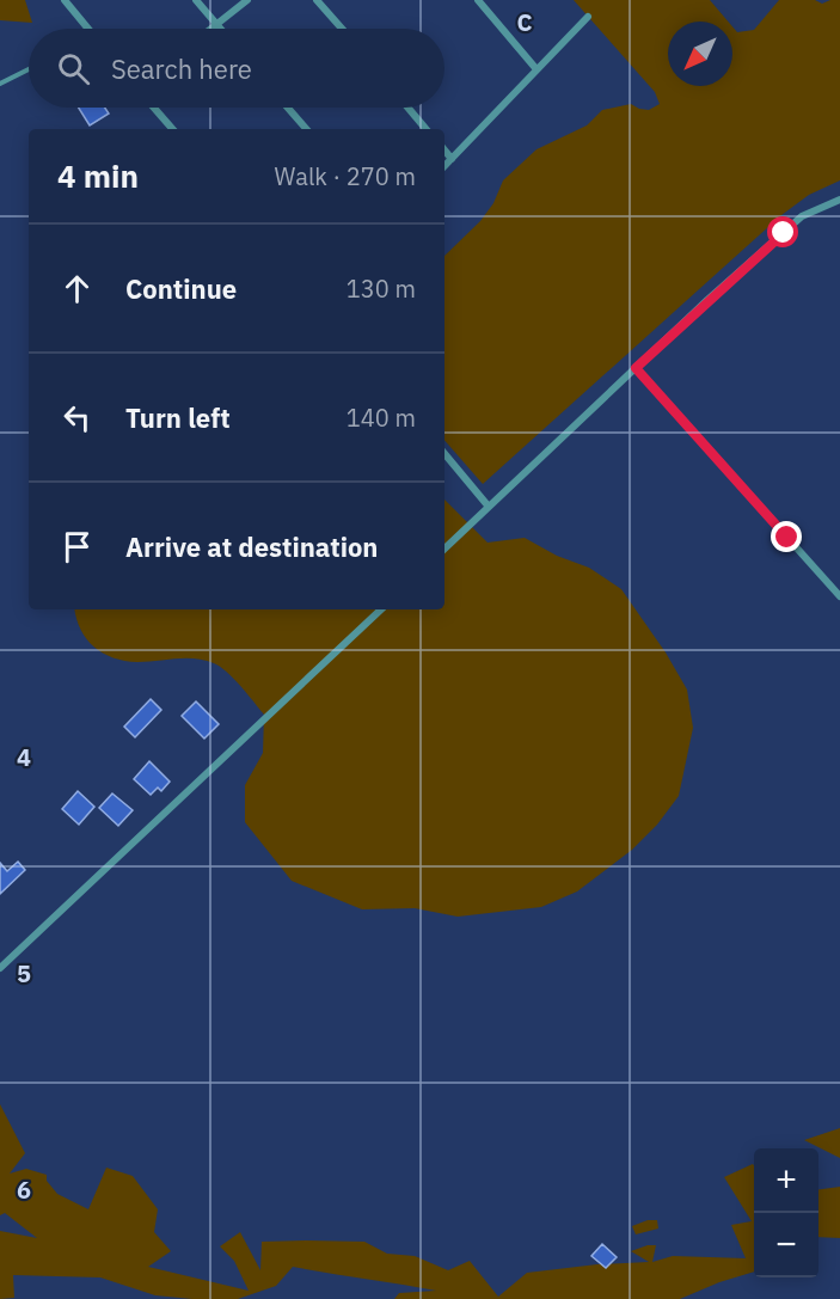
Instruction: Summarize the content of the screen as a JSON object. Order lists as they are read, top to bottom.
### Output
{
  "north": "bottom left",
  "page": {
    "search": "Search here",
    "heading": ["4 min", "Walk · 270 m"],
    "list": [
      ["Continue", "130 m"],
      ["Turn left", "140 m"],
      "Arrive at destination"
    ],
    "map_buttons": ["+", "−"]
  },
  "grid": {
    "columns": ["C"],
    "rows": ["4", "5", "6"]
  }
}
